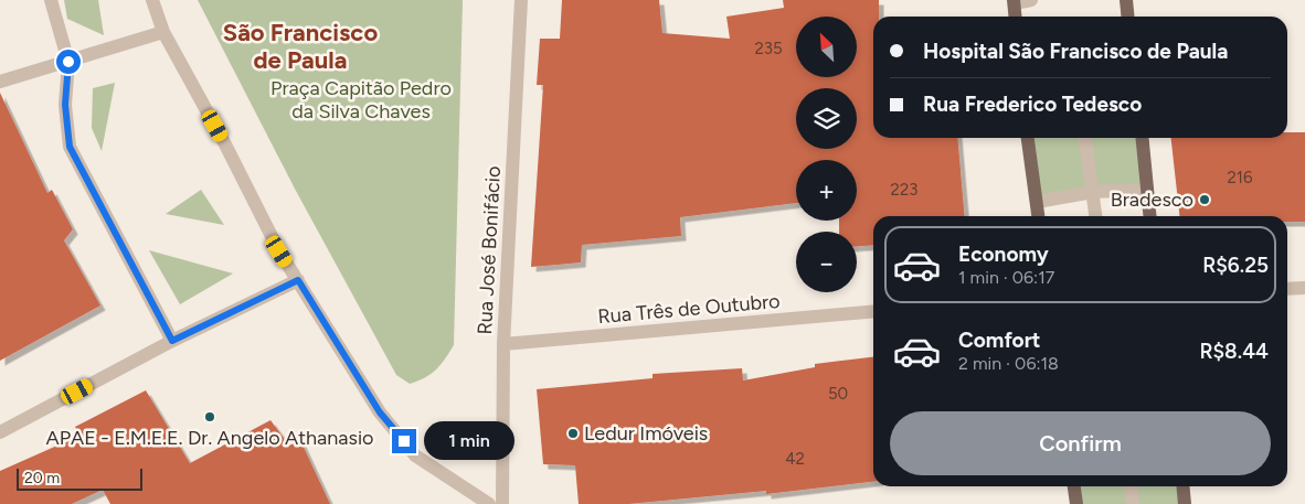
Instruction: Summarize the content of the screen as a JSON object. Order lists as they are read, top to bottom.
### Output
{
  "streets": {
    "street": ["Rua José Bonifácio", "Rua Três de Outubro"]
  },
  "crossings": [
    ["Rua José Bonifácio", "Rua Três de Outubro"]
  ],
  "districts": ["São Francisco de Paula"],
  "parks": ["Praça Capitão Pedro da Silva Chaves"],
  "places": ["Bradesco", "APAE - E.M.E.E. Dr. Angelo Athanasio", "Ledur Imóveis"],
  "house_numbers": [
    "235",
    "216",
    "223",
    "50",
    "42"
  ],
  "scale_bar": "20 m",
  "north": "top left",
  "page": {
    "map_buttons": ["+", "−"],
    "banner": ["Hospital São Francisco de Paula", "Rua Frederico Tedesco"],
    "list": [
      {
        "name": "Economy",
        "note": "1 min · 06:17",
        "value": "R$6.25"
      },
      {
        "name": "Comfort",
        "note": "2 min · 06:18",
        "value": "R$8.44"
      }
    ],
    "buttons": "Confirm",
    "bubble": "1 min",
    "scale": "20 m"
  }
}
